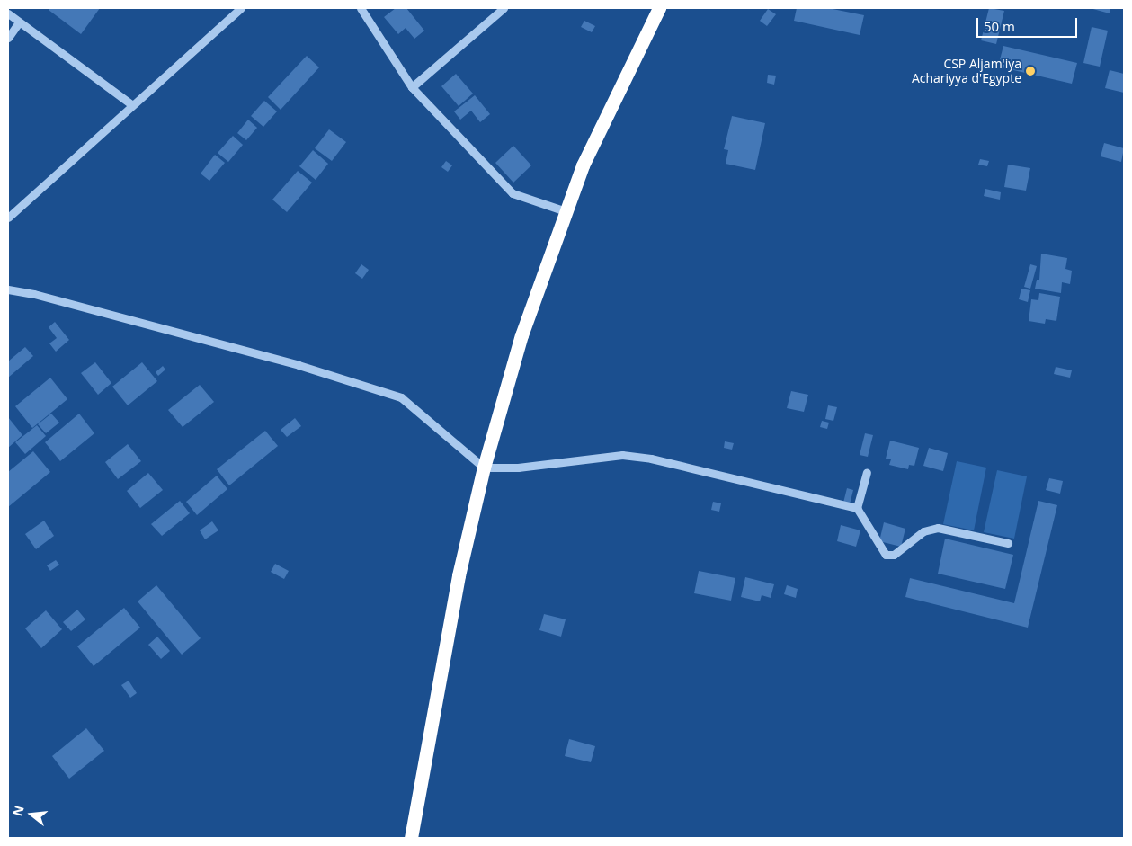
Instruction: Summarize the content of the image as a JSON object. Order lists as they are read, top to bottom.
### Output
{
  "places": ["CSP Aljam'iya Achariyya d'Egypte"],
  "scale_bar": "50 m",
  "north": "left"
}
